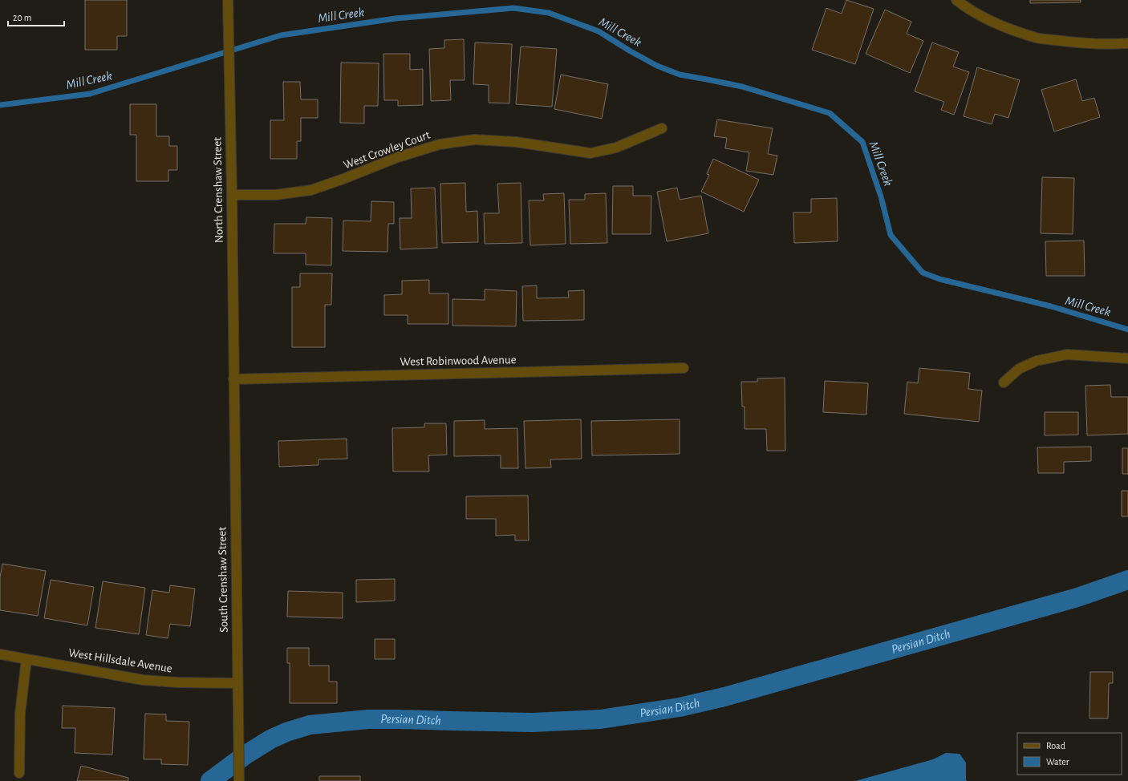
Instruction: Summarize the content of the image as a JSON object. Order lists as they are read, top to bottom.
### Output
{
  "streets": {
    "street": [
      "West Crowley Court",
      "North Crenshaw Street",
      "West Robinwood Avenue",
      "South Crenshaw Street",
      "West Hillsdale Avenue"
    ]
  },
  "crossings": [
    ["West Crowley Court", "North Crenshaw Street"],
    ["North Crenshaw Street", "West Robinwood Avenue"],
    ["North Crenshaw Street", "South Crenshaw Street"],
    ["West Robinwood Avenue", "South Crenshaw Street"],
    ["South Crenshaw Street", "West Hillsdale Avenue"]
  ],
  "water": ["Mill Creek", "Persian Ditch"],
  "legend": ["Road", "Water"],
  "scale_bar": "20 m"
}
